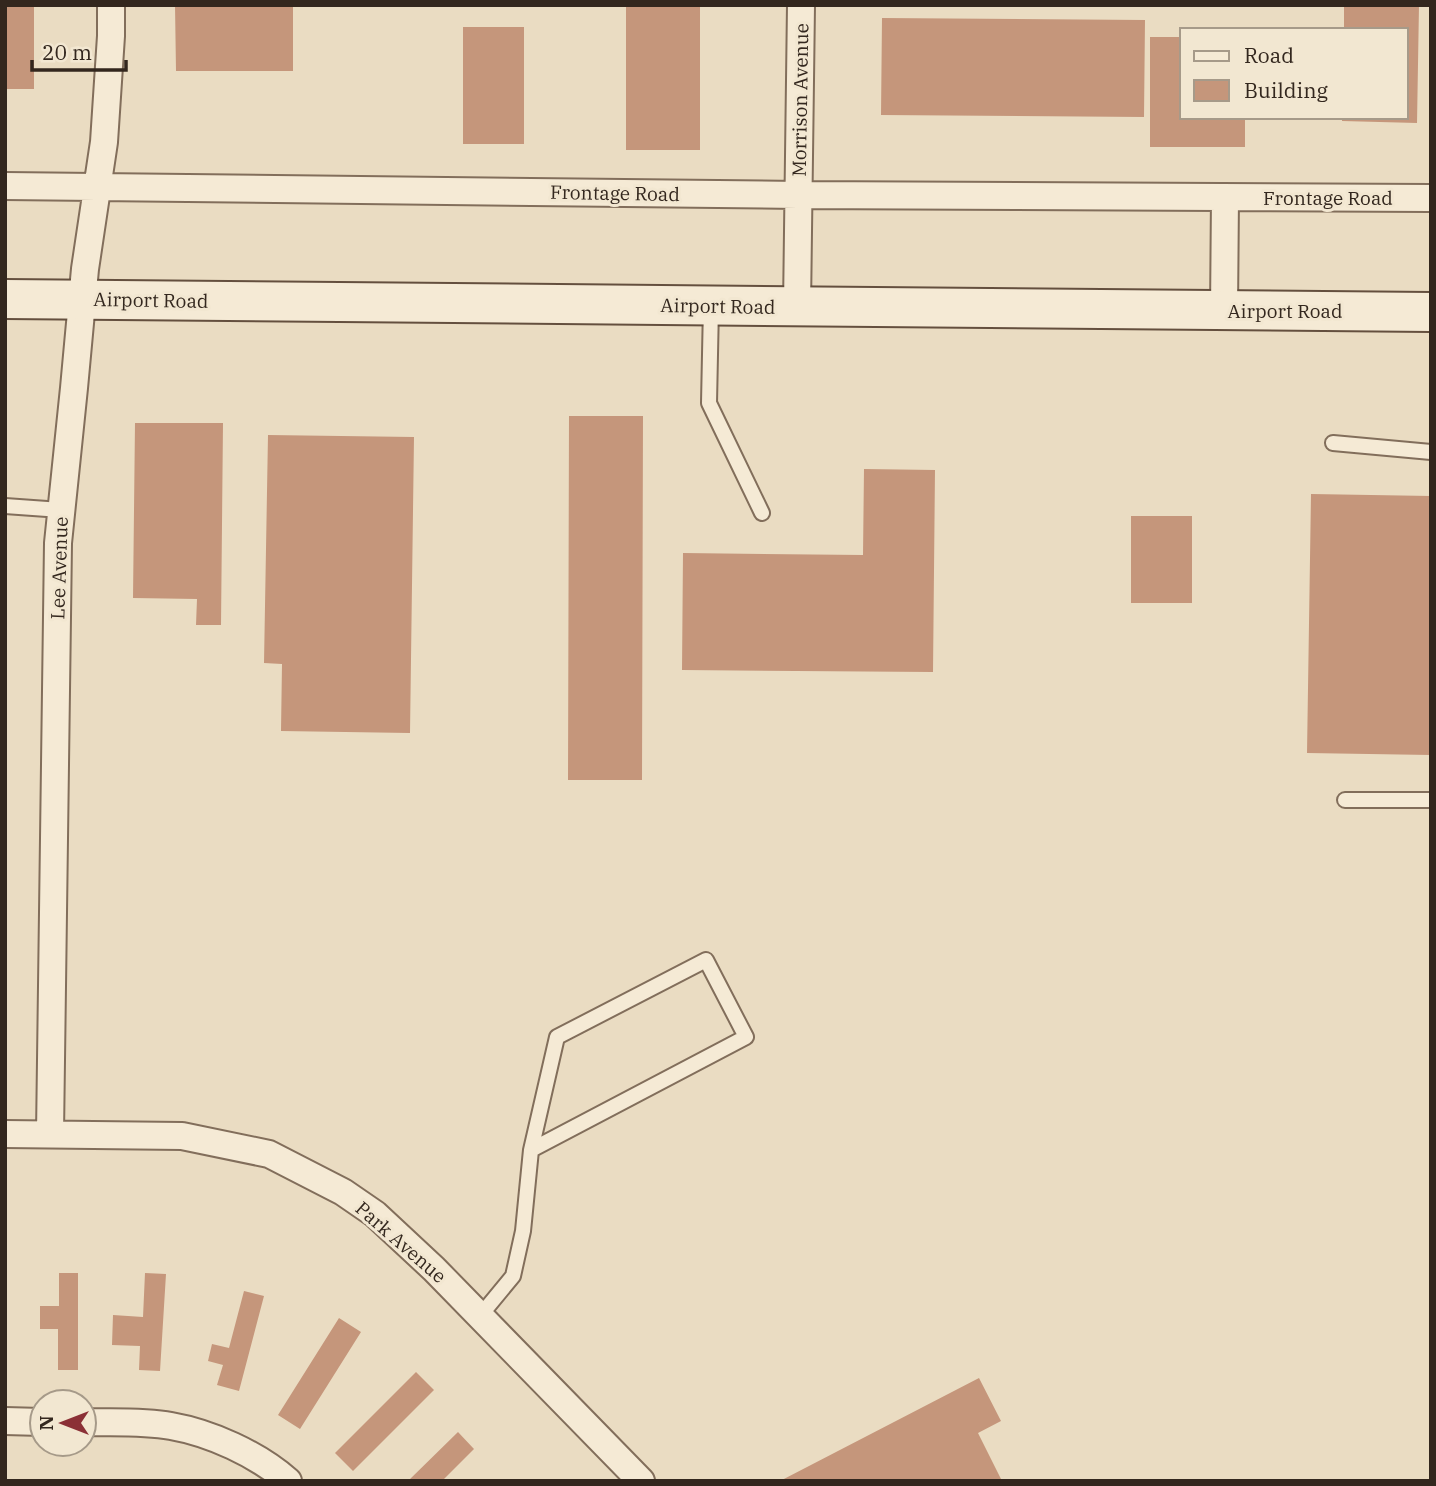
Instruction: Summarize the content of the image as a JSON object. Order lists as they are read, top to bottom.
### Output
{
  "streets": {
    "main road": ["Airport Road"],
    "street": [
      "Morrison Avenue",
      "Frontage Road",
      "Lee Avenue",
      "Park Avenue"
    ]
  },
  "crossings": [
    ["Morrison Avenue", "Frontage Road"],
    ["Morrison Avenue", "Airport Road"],
    ["Frontage Road", "Lee Avenue"],
    ["Airport Road", "Lee Avenue"],
    ["Lee Avenue", "Park Avenue"]
  ],
  "legend": ["Road", "Building"],
  "scale_bar": "20 m",
  "north": "left"
}
